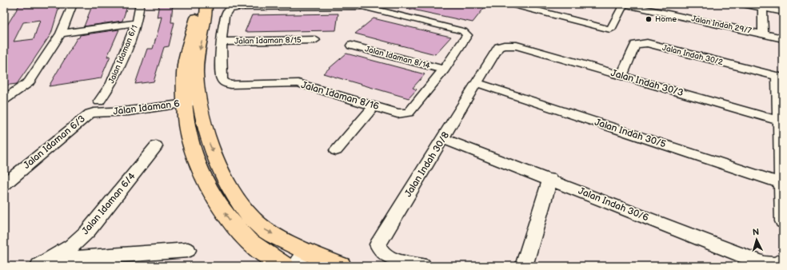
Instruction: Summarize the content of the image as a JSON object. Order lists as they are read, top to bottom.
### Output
{
  "streets": {
    "street": [
      "Jalan Indah 29/7",
      "Jalan Idaman 8/15",
      "Jalan Idaman 6/1",
      "Jalan Indah 30/2",
      "Jalan Idaman 8/14",
      "Jalan Indah 30/3",
      "Jalan Idaman 8/16",
      "Jalan Idaman 6",
      "Jalan Indah 30/5",
      "Jalan Idaman 6/3",
      "Jalan Indah 30/8",
      "Jalan Idaman 6/4",
      "Jalan Indah 30/6"
    ]
  },
  "crossings": [
    ["Jalan Idaman 8/15", "Jalan Idaman 8/16"],
    ["Jalan Idaman 6/1", "Jalan Idaman 6"],
    ["Jalan Indah 30/2", "Jalan Indah 30/3"],
    ["Jalan Idaman 8/14", "Jalan Idaman 8/16"],
    ["Jalan Indah 30/3", "Jalan Indah 30/8"],
    ["Jalan Idaman 6", "Jalan Idaman 6/3"],
    ["Jalan Indah 30/5", "Jalan Indah 30/8"],
    ["Jalan Indah 30/8", "Jalan Indah 30/6"]
  ],
  "places": ["Home"],
  "north": "top"
}
